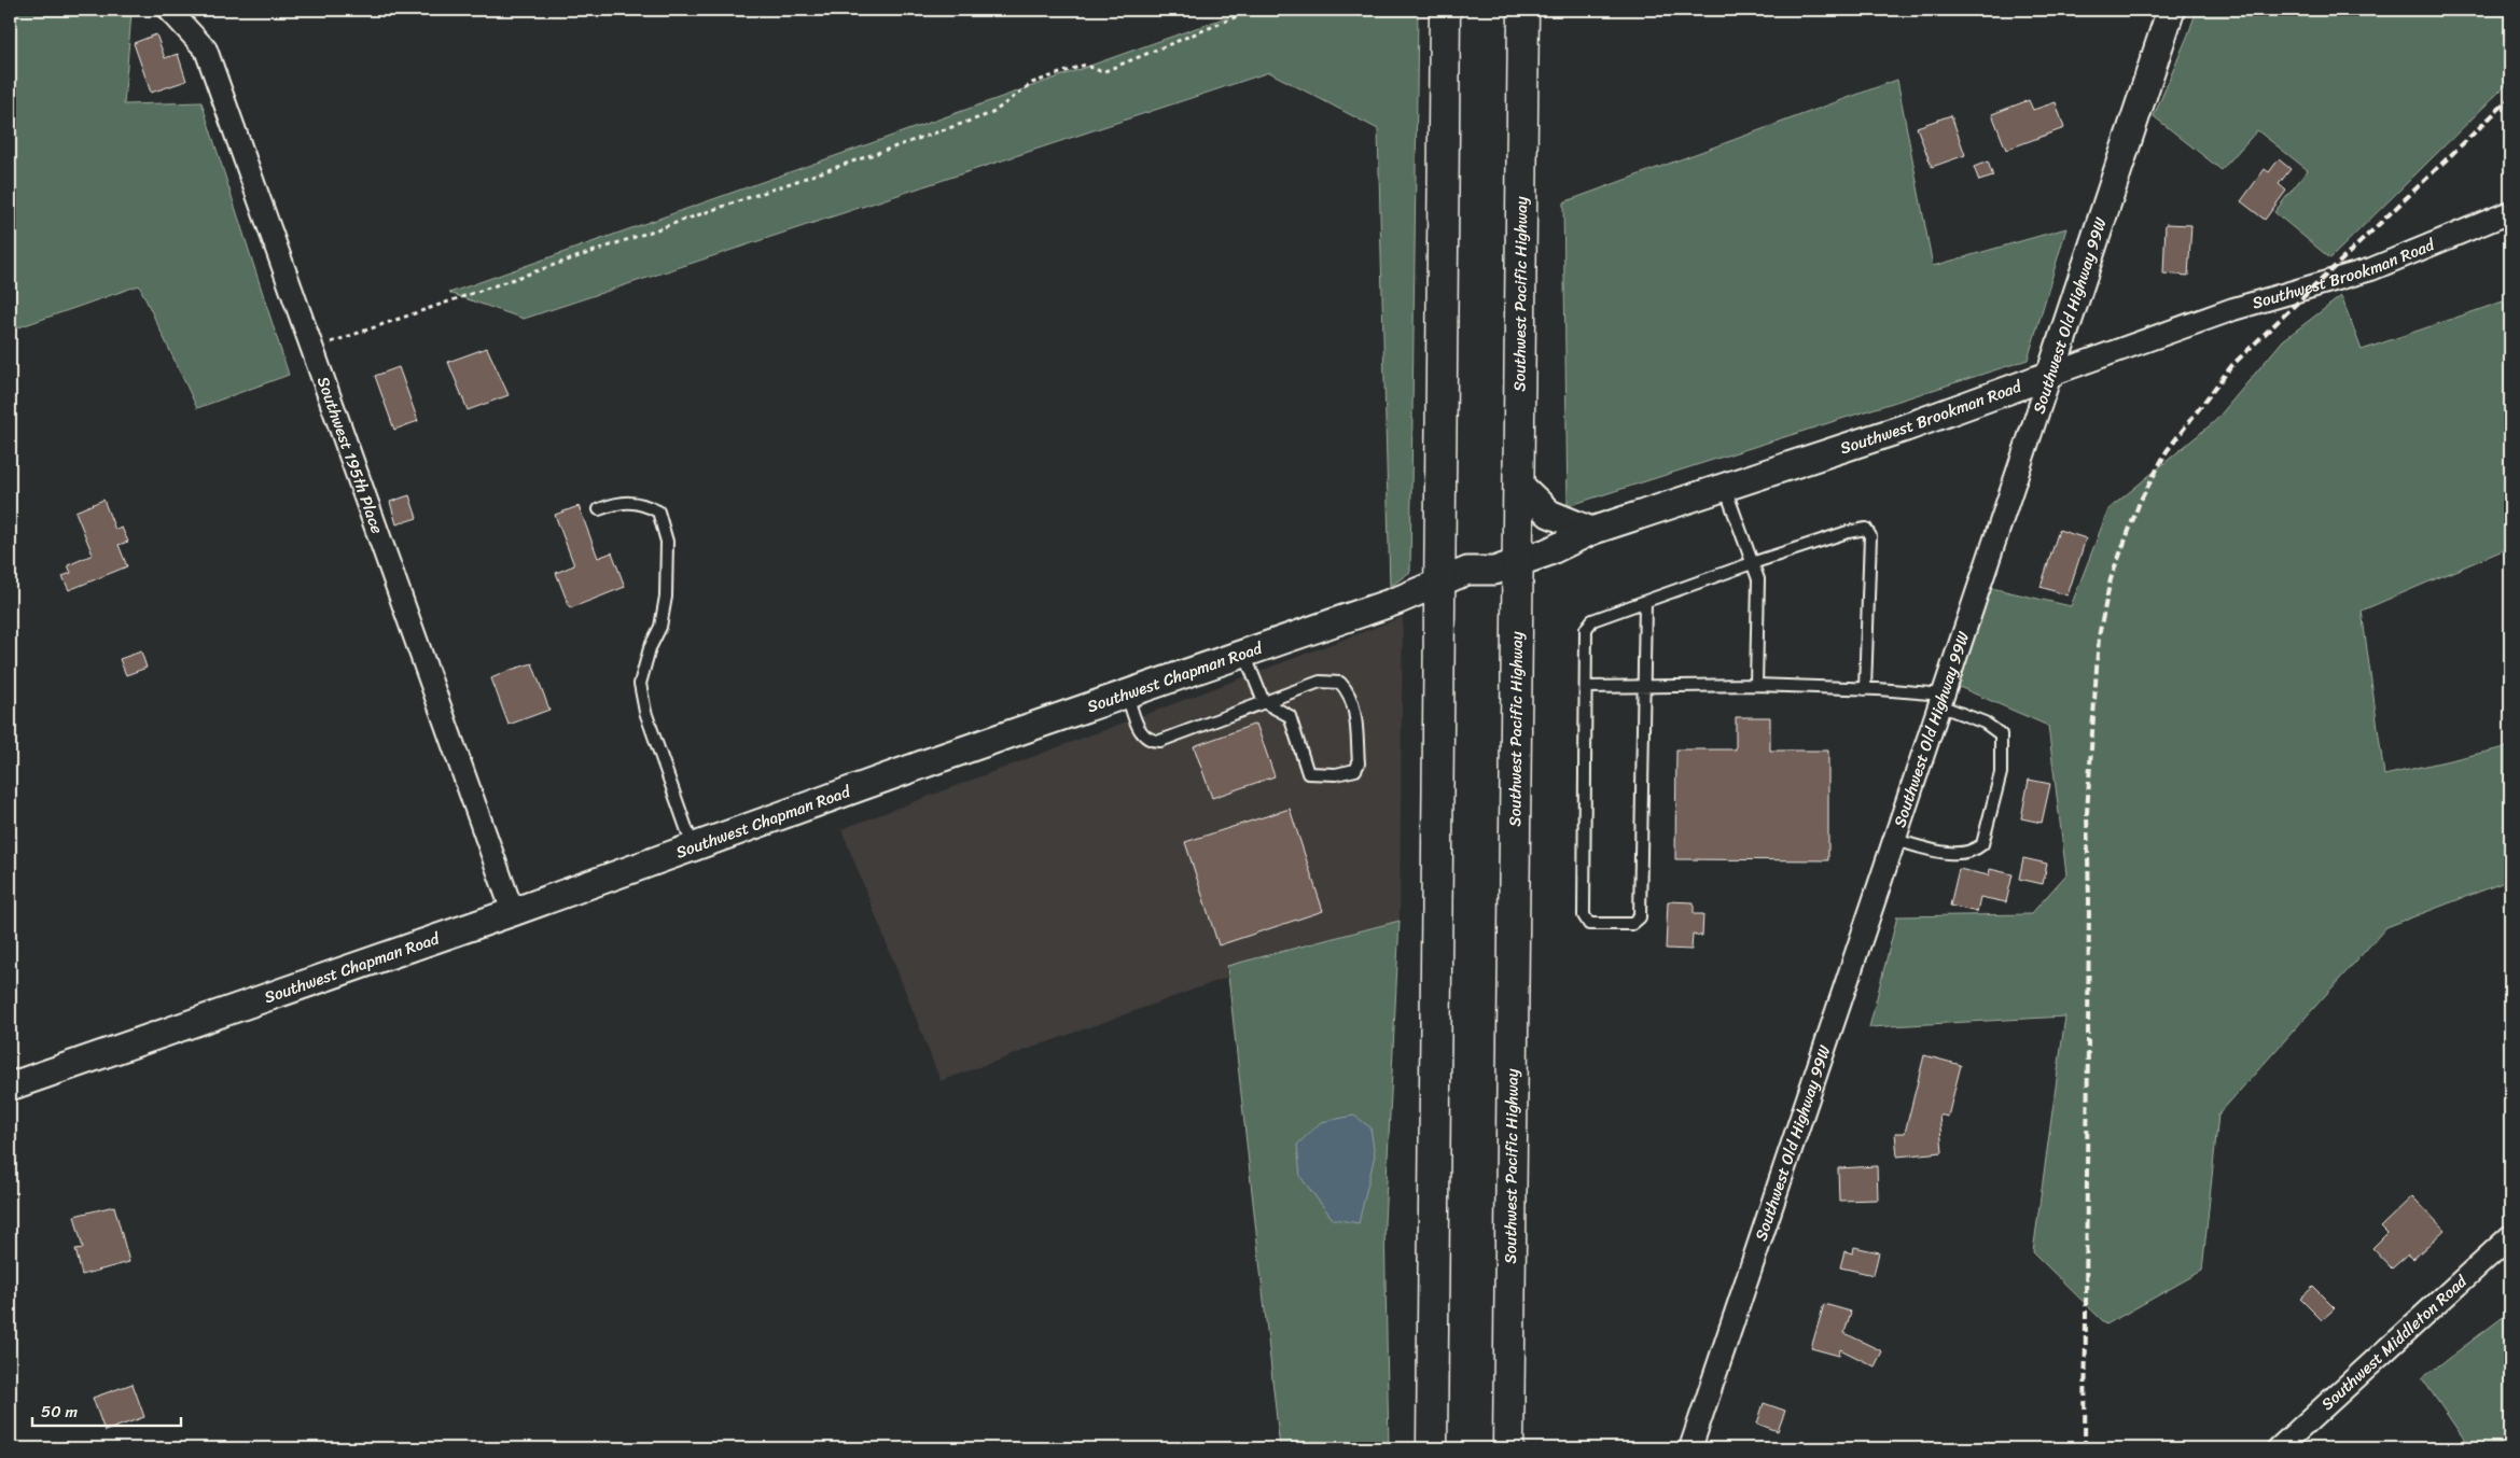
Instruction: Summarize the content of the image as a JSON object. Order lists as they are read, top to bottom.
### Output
{
  "streets": {
    "highway": ["Southwest Pacific Highway"],
    "street": [
      "Southwest Brookman Road",
      "Southwest Old Highway 99W",
      "Southwest 195th Place",
      "Southwest Chapman Road",
      "Southwest Middleton Road"
    ]
  },
  "crossings": [
    ["Southwest Brookman Road", "Southwest Pacific Highway"],
    ["Southwest Brookman Road", "Southwest Old Highway 99W"],
    ["Southwest Brookman Road", "Southwest Chapman Road"],
    ["Southwest Pacific Highway", "Southwest Chapman Road"],
    ["Southwest 195th Place", "Southwest Chapman Road"]
  ],
  "scale_bar": "50 m"
}
